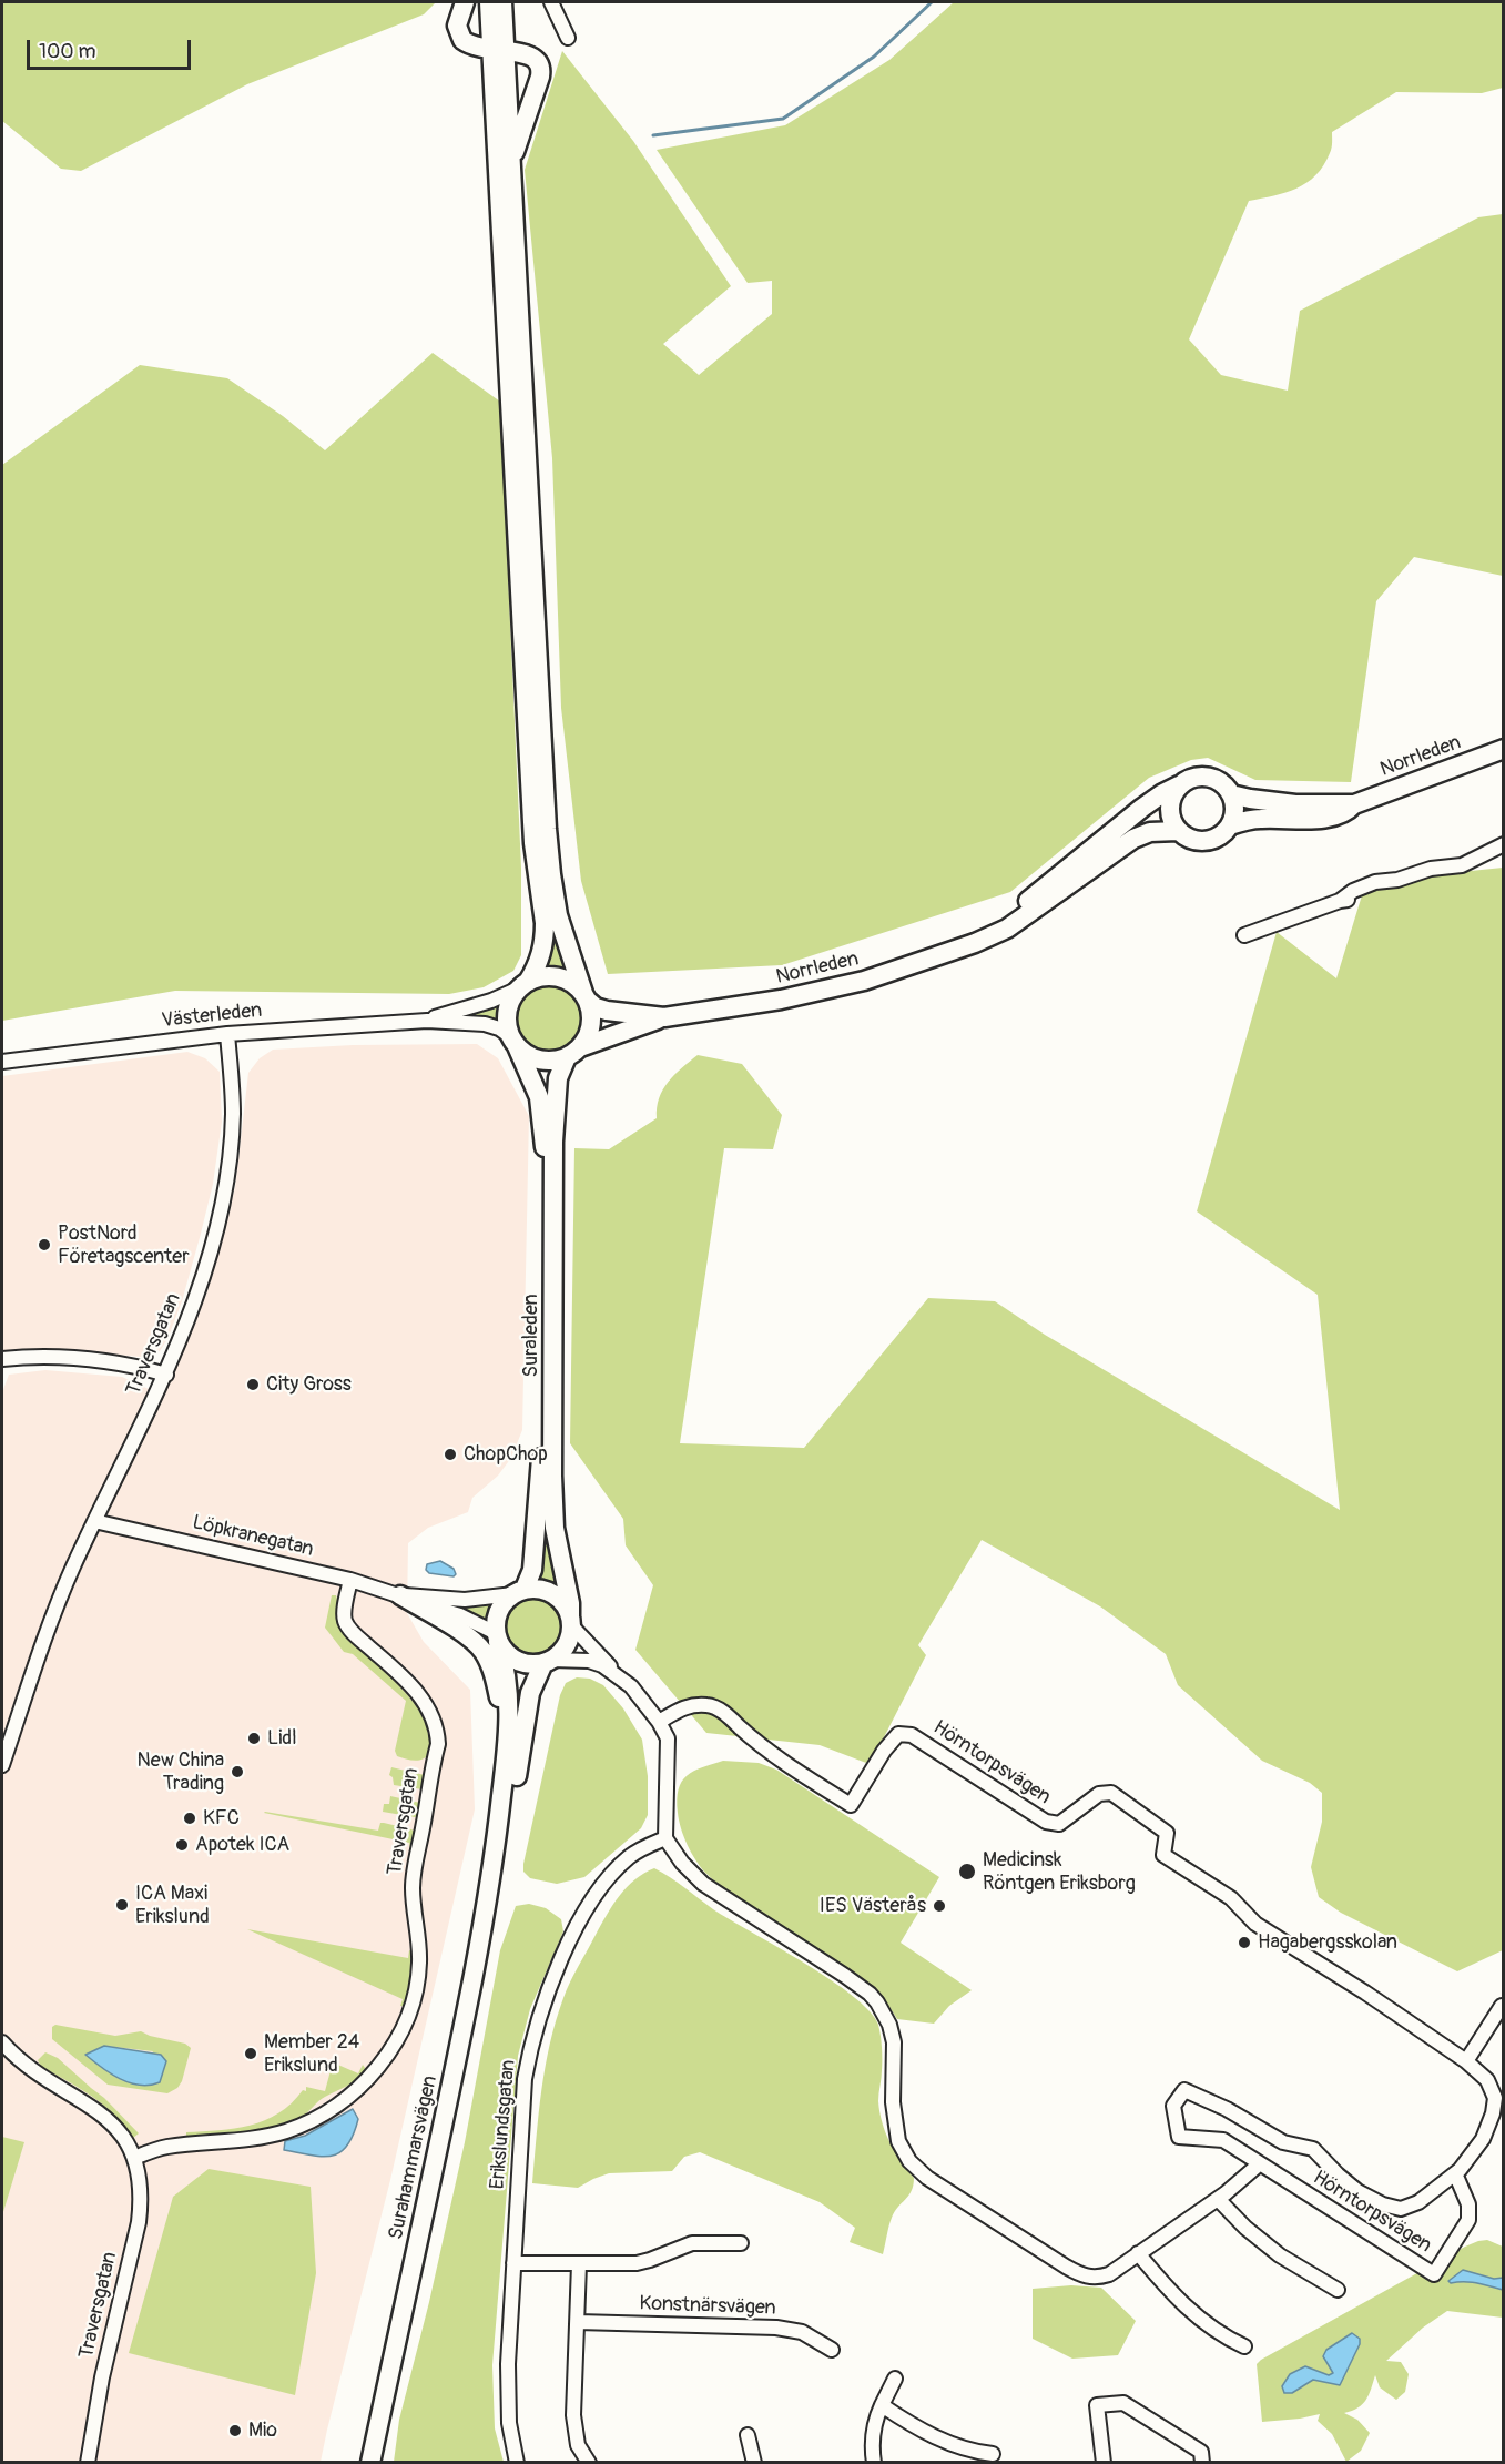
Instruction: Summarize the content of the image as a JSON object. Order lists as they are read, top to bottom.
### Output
{
  "streets": {
    "main road": ["Norrleden", "Suraleden", "Surahammarsvägen"],
    "street": [
      "Västerleden",
      "Traversgatan",
      "Löpkranegatan",
      "Hörntorpsvägen",
      "Erikslundsgatan",
      "Konstnärsvägen"
    ]
  },
  "crossings": [
    ["Norrleden", "Västerleden"],
    ["Norrleden", "Suraleden"],
    ["Västerleden", "Suraleden"],
    ["Västerleden", "Traversgatan"],
    ["Suraleden", "Löpkranegatan"],
    ["Suraleden", "Surahammarsvägen"],
    ["Traversgatan", "Löpkranegatan"],
    ["Löpkranegatan", "Surahammarsvägen"],
    ["Erikslundsgatan", "Konstnärsvägen"]
  ],
  "places": [
    "PostNord Företagscenter",
    "City Gross",
    "ChopChop",
    "Lidl",
    "New China Trading",
    "KFC",
    "Apotek ICA",
    "Medicinsk Röntgen Eriksborg",
    "ICA Maxi Erikslund",
    "IES Västerås",
    "Hagabergsskolan",
    "Member 24 Erikslund",
    "Mio"
  ],
  "scale_bar": "100 m"
}
